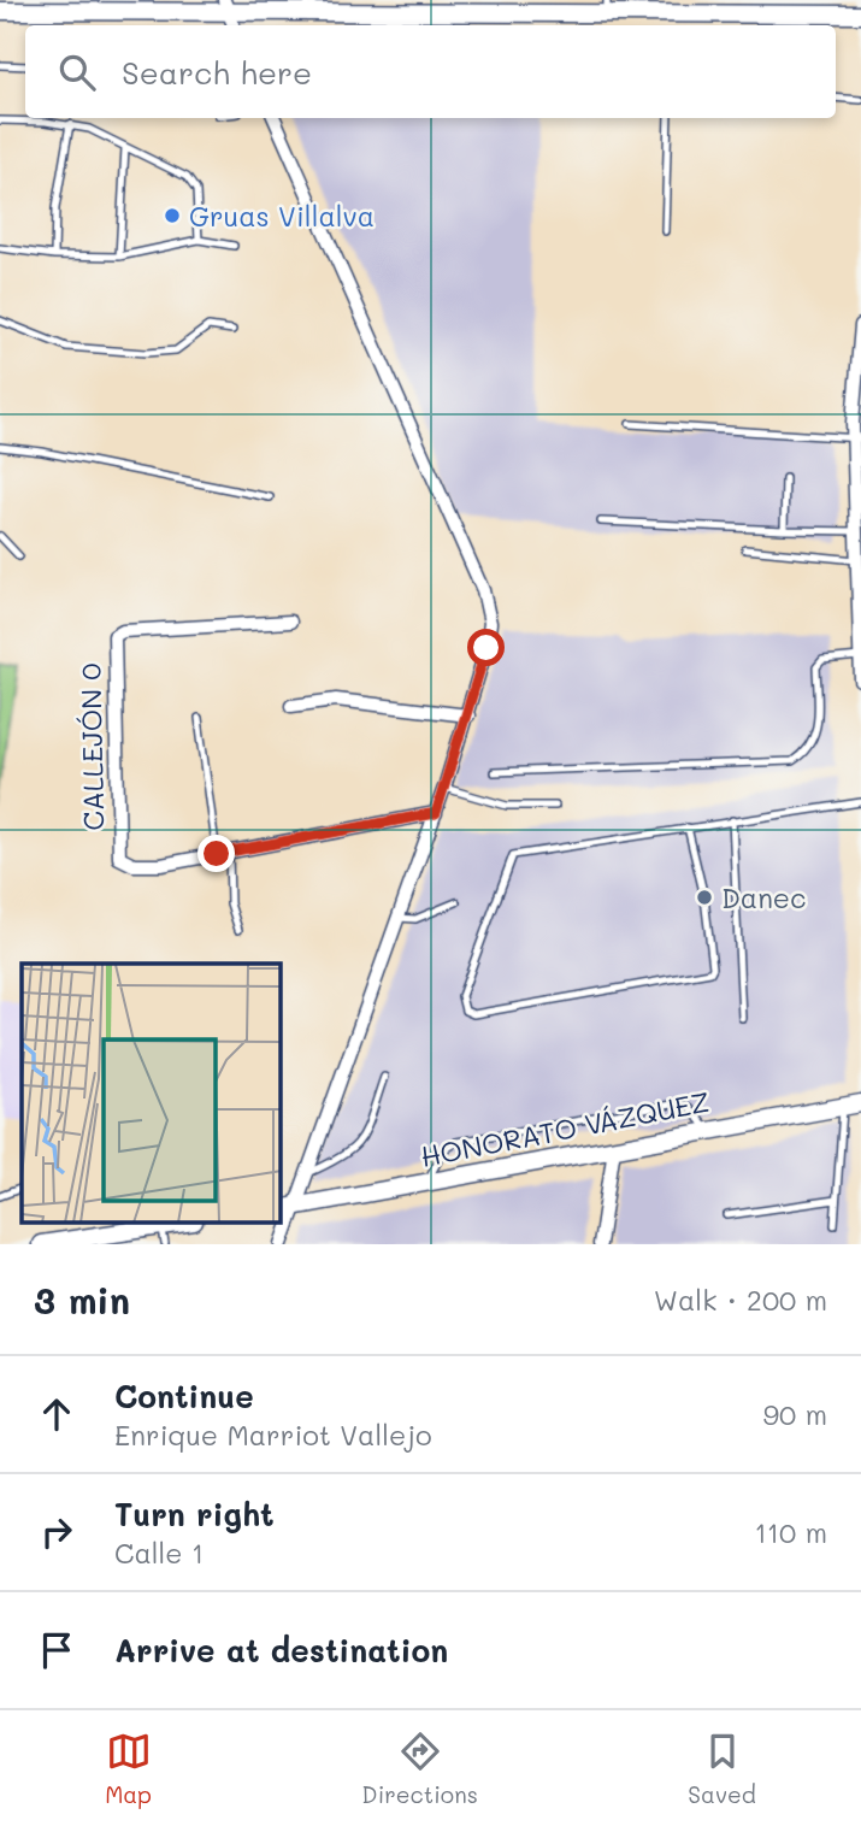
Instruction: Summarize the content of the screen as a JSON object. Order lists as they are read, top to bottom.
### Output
{
  "streets": {
    "street": ["CALLEJÓN 0", "HONORATO VÁZQUEZ"]
  },
  "places": ["Gruas Villalva", "Danec"],
  "page": {
    "search": "Search here",
    "heading": ["3 min", "Walk · 200 m"],
    "list": [
      ["Continue", "Enrique Marriot Vallejo", "90 m"],
      ["Turn right", "Calle 1", "110 m"],
      "Arrive at destination"
    ],
    "nav": ["Map", "Directions", "Saved"]
  }
}
